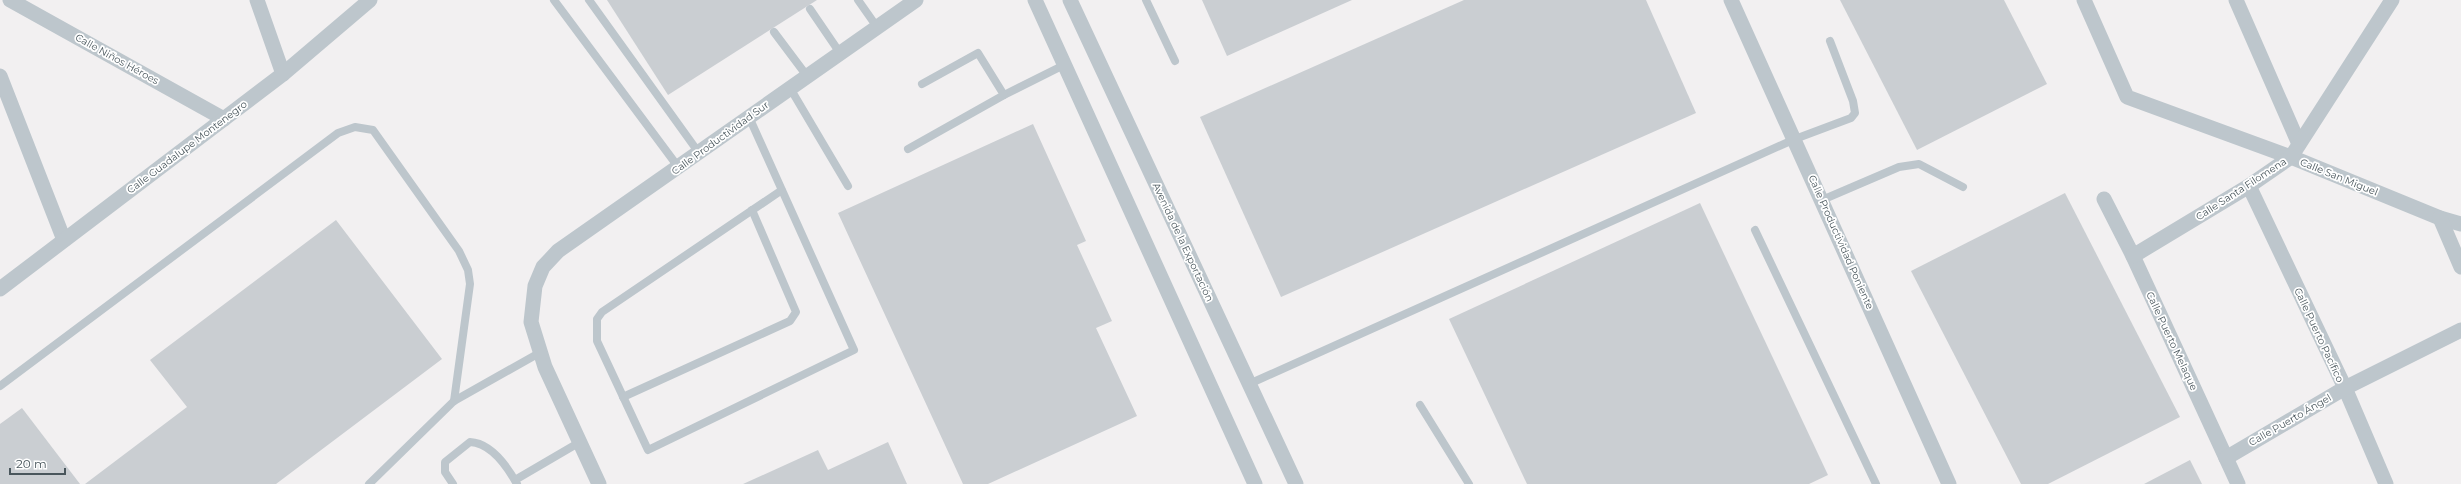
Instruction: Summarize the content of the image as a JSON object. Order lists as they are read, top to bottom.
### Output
{
  "streets": {
    "street": [
      "Calle Niños Héroes",
      "Calle Productividad Sur",
      "Calle Guadalupe Montenegro",
      "Calle San Miguel",
      "Calle Santa Filomena",
      "Avenida de la Exportación",
      "Calle Productividad Poniente",
      "Calle Puerto Pacífico",
      "Calle Puerto Melaque",
      "Calle Puerto Ángel"
    ]
  },
  "crossings": [
    ["Calle Niños Héroes", "Calle Guadalupe Montenegro"],
    ["Calle San Miguel", "Calle Santa Filomena"],
    ["Calle Santa Filomena", "Calle Puerto Pacífico"],
    ["Calle Santa Filomena", "Calle Puerto Melaque"],
    ["Calle Puerto Pacífico", "Calle Puerto Ángel"],
    ["Calle Puerto Melaque", "Calle Puerto Ángel"]
  ],
  "scale_bar": "20 m"
}
